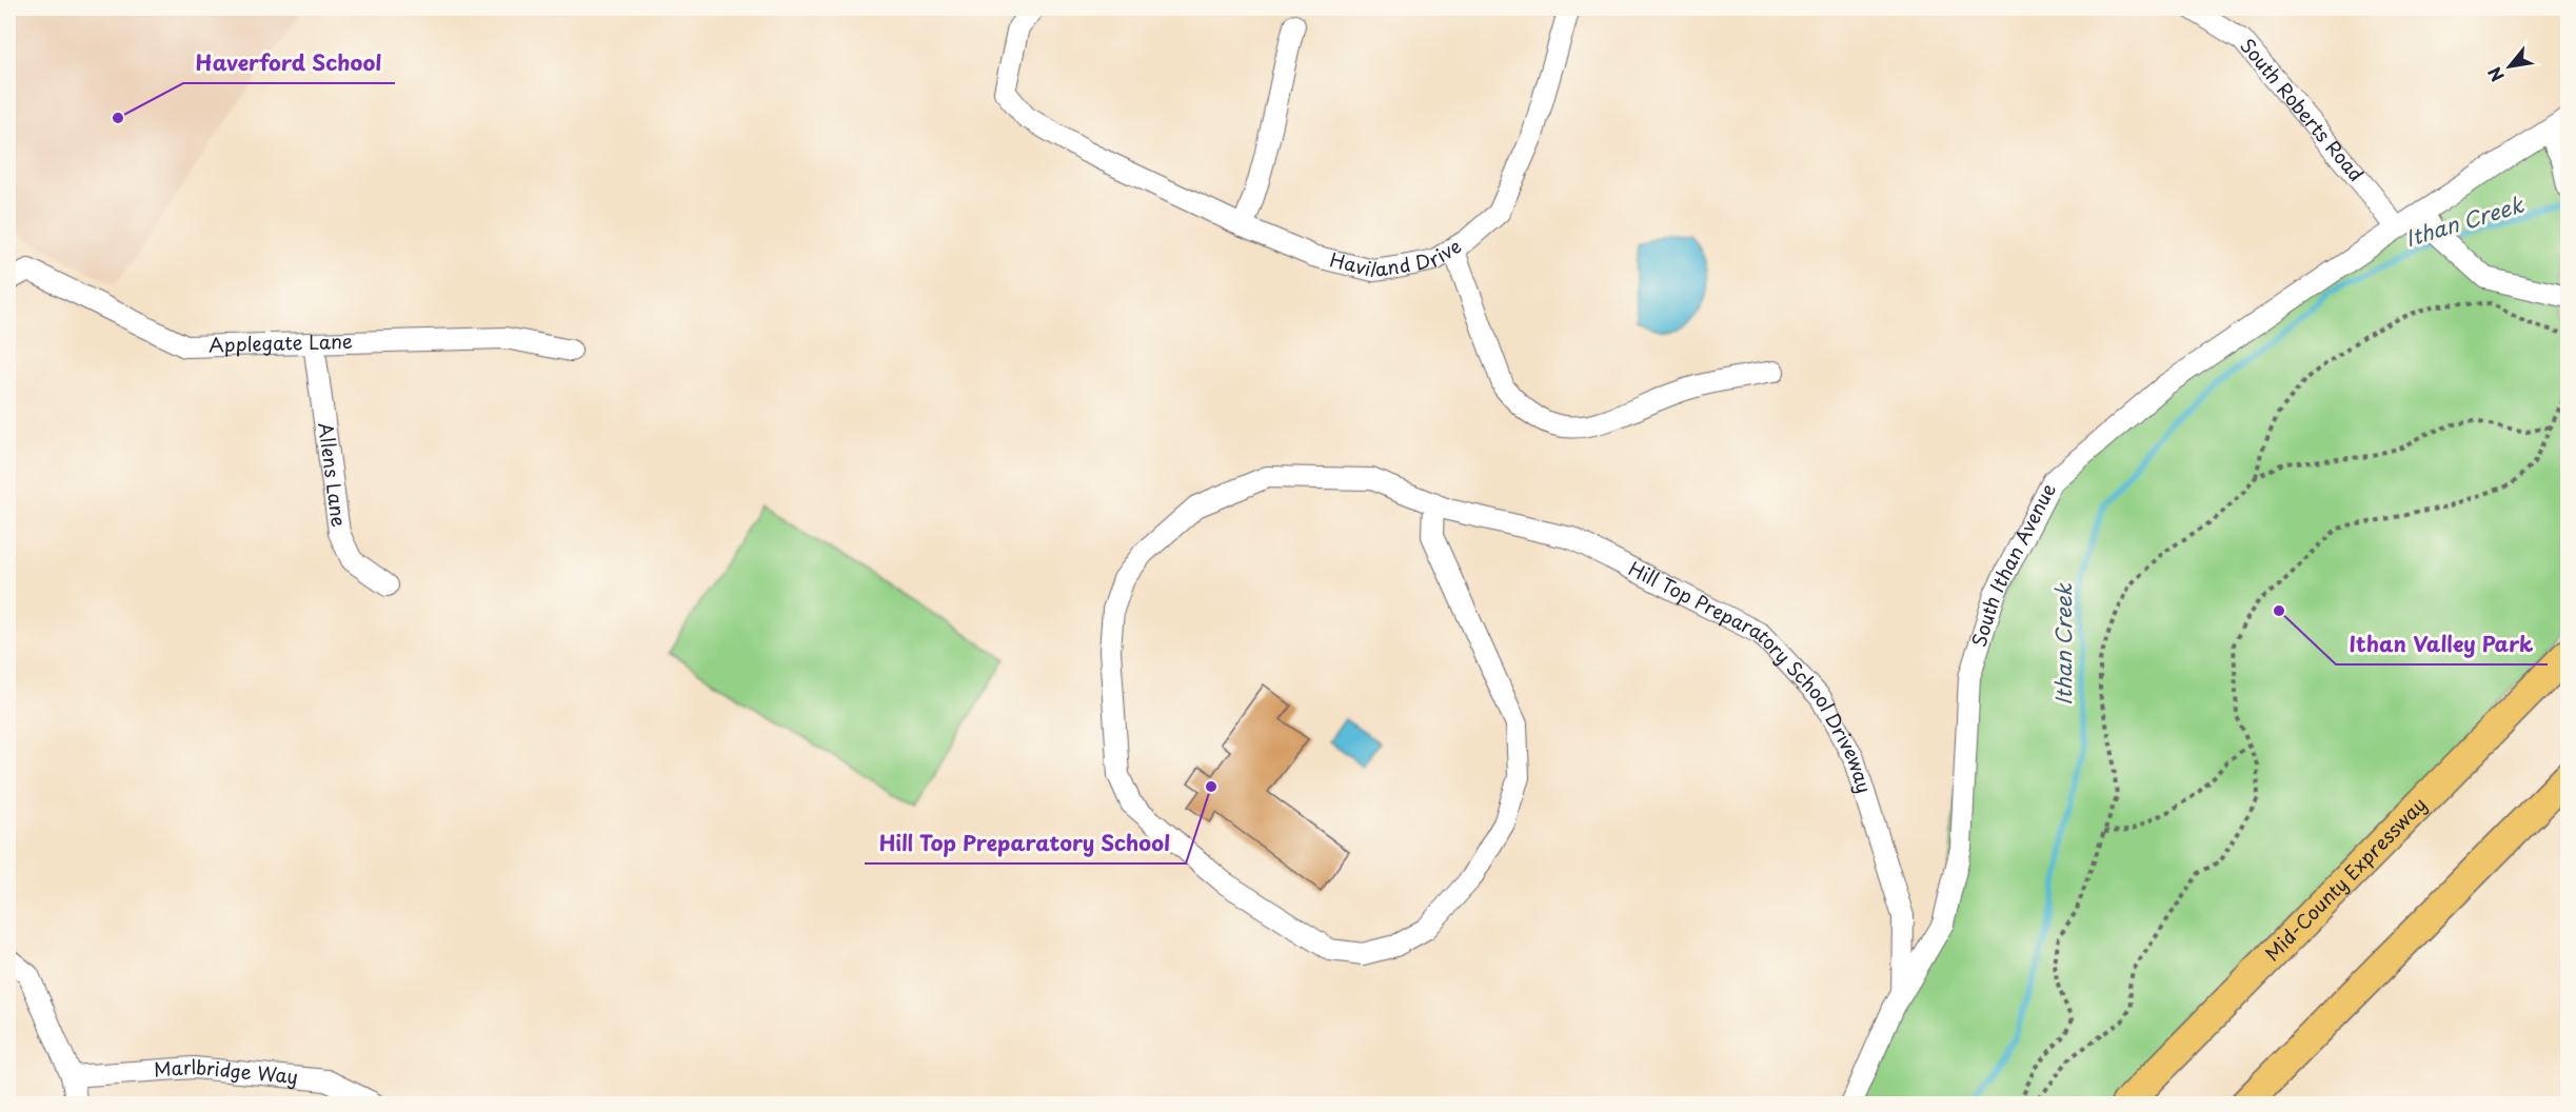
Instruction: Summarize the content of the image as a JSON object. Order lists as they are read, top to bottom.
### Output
{
  "streets": {
    "highway": ["Mid-County Expressway"],
    "street": [
      "South Roberts Road",
      "Haviland Drive",
      "Applegate Lane",
      "Allens Lane",
      "South Ithan Avenue",
      "Hill Top Preparatory School Driveway",
      "Marlbridge Way"
    ]
  },
  "crossings": [
    ["South Roberts Road", "South Ithan Avenue"],
    ["Applegate Lane", "Allens Lane"],
    ["South Ithan Avenue", "Hill Top Preparatory School Driveway"]
  ],
  "water": ["Ithan Creek"],
  "places": ["Haverford School", "Ithan Valley Park", "Hill Top Preparatory School"],
  "north": "bottom left"
}
